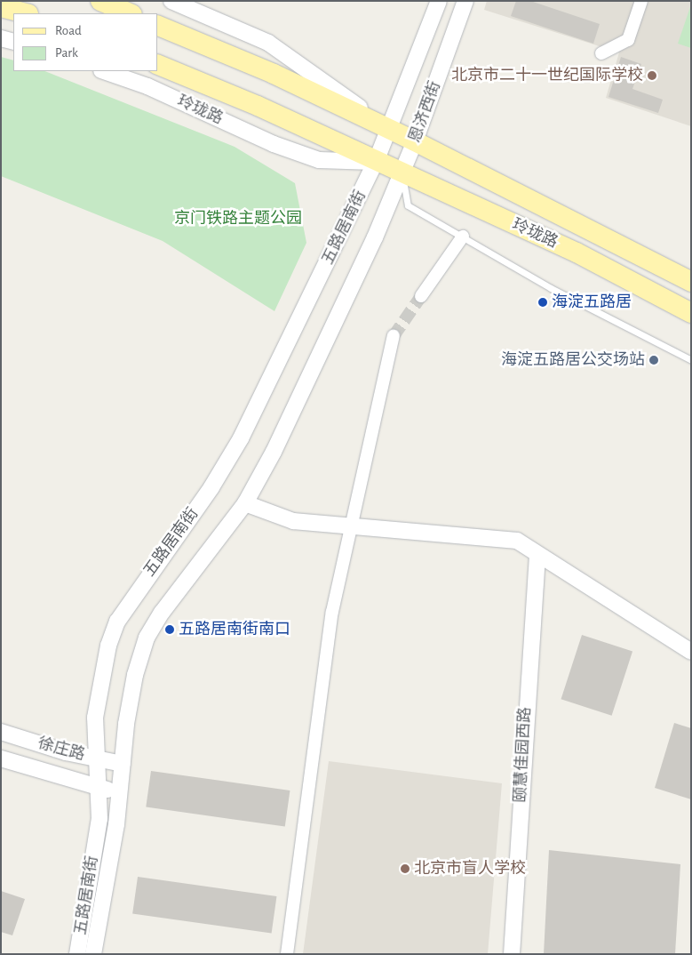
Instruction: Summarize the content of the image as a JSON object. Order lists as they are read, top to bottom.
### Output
{
  "streets": {
    "main road": ["玲珑路"],
    "street": [
      "恩济西街",
      "五路居南街",
      "徐庄路",
      "颐慧佳园西路"
    ]
  },
  "crossings": [
    ["玲珑路", "恩济西街"],
    ["玲珑路", "五路居南街"],
    ["恩济西街", "五路居南街"],
    ["五路居南街", "徐庄路"]
  ],
  "parks": ["京门铁路主题公园"],
  "places": [
    "北京市二十一世纪国际学校",
    "海淀五路居",
    "海淀五路居公交场站",
    "五路居南街南口",
    "北京市盲人学校"
  ],
  "legend": ["Road", "Park"]
}
